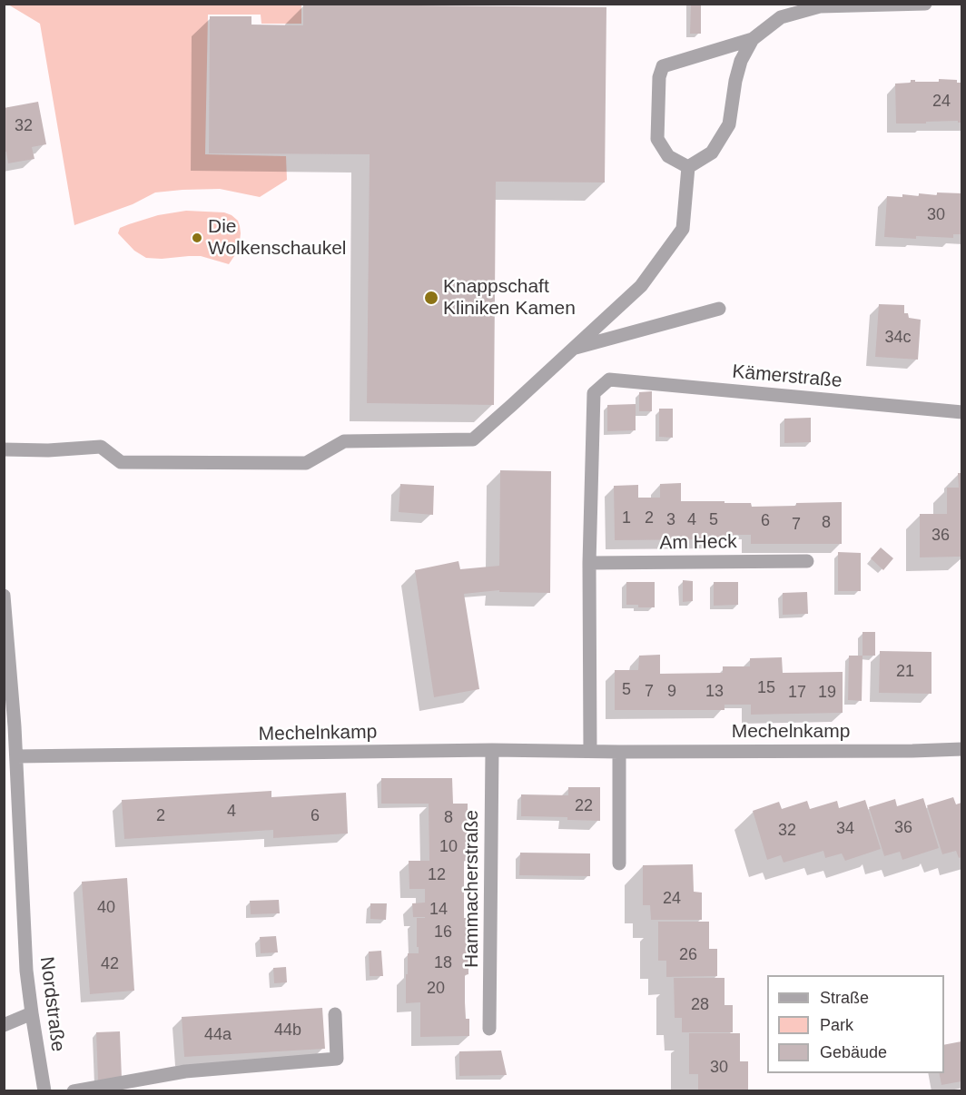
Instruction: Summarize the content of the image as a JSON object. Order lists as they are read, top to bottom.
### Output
{
  "streets": {
    "street": [
      "Kämerstraße",
      "Am Heck",
      "Mechelnkamp",
      "Hammacherstraße",
      "Nordstraße"
    ]
  },
  "crossings": [
    ["Kämerstraße", "Am Heck"],
    ["Mechelnkamp", "Hammacherstraße"],
    ["Mechelnkamp", "Nordstraße"]
  ],
  "places": ["Die Wolkenschaukel", "Knappschaft Kliniken Kamen"],
  "house_numbers": [
    "24",
    "32",
    "30",
    "34c",
    "1",
    "2",
    "3",
    "4",
    "5",
    "6",
    "8",
    "7",
    "36",
    "21",
    "15",
    "5",
    "7",
    "9",
    "13",
    "17",
    "19",
    "22",
    "4",
    "2",
    "6",
    "8",
    "36",
    "34",
    "32",
    "10",
    "12",
    "24",
    "40",
    "14",
    "16",
    "26",
    "18",
    "42",
    "20",
    "28",
    "44b",
    "44a",
    "30"
  ],
  "legend": ["Straße", "Park", "Gebäude"]
}
